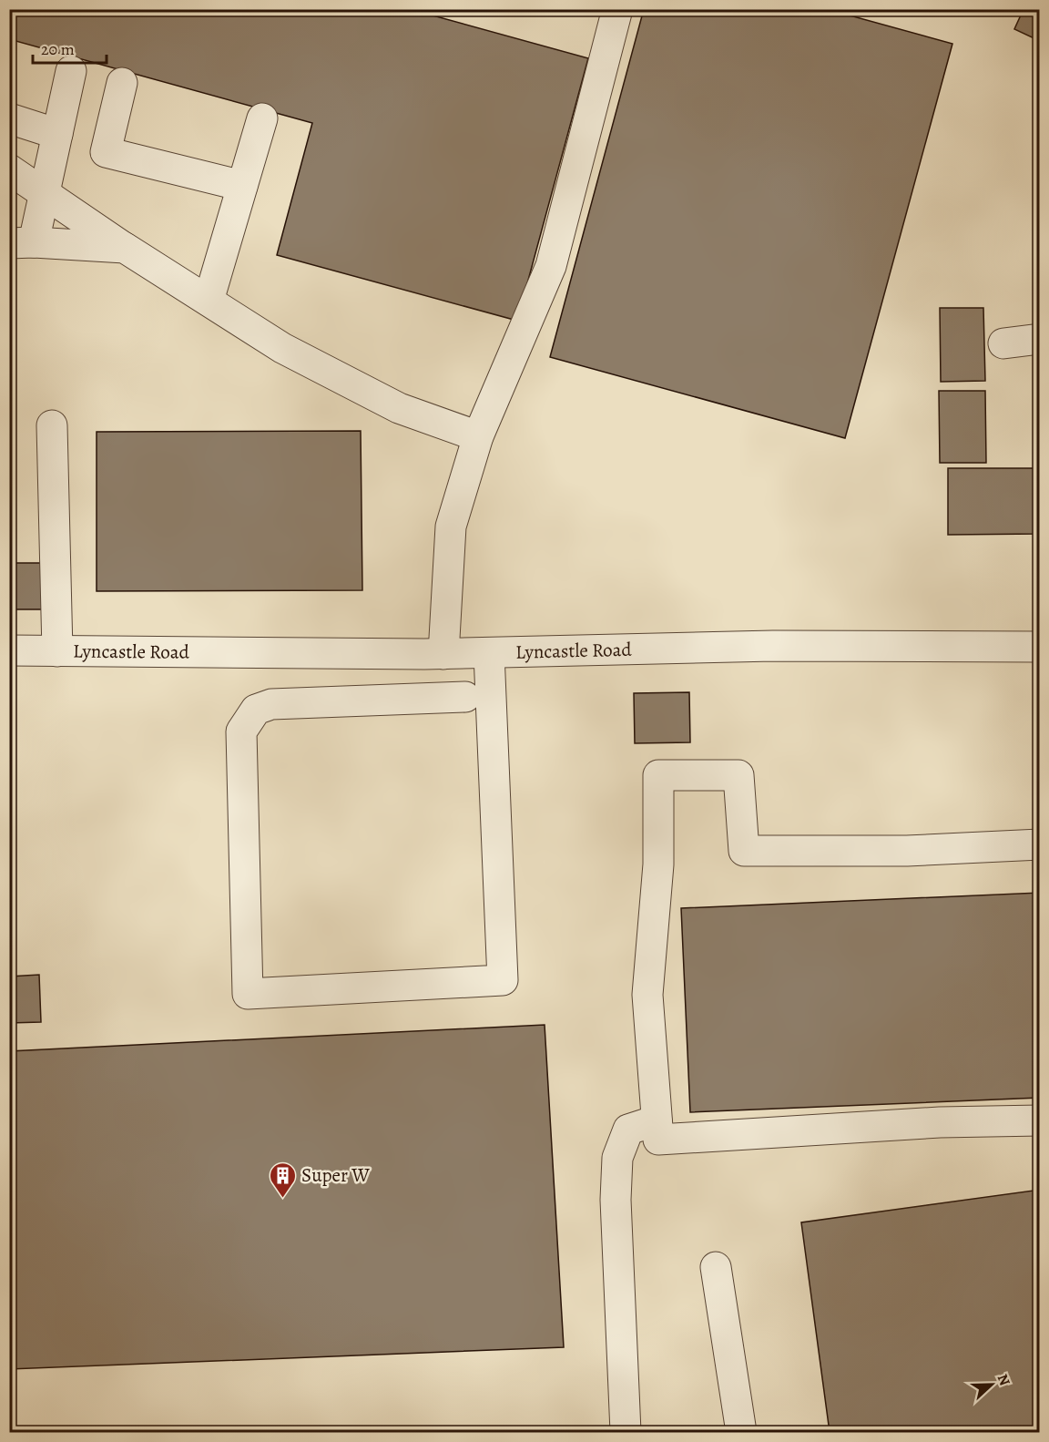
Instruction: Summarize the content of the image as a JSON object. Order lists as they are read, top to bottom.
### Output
{
  "streets": {
    "street": ["Lyncastle Road"]
  },
  "places": {
    "building": ["Super W"]
  },
  "scale_bar": "20 m",
  "north": "right"
}
